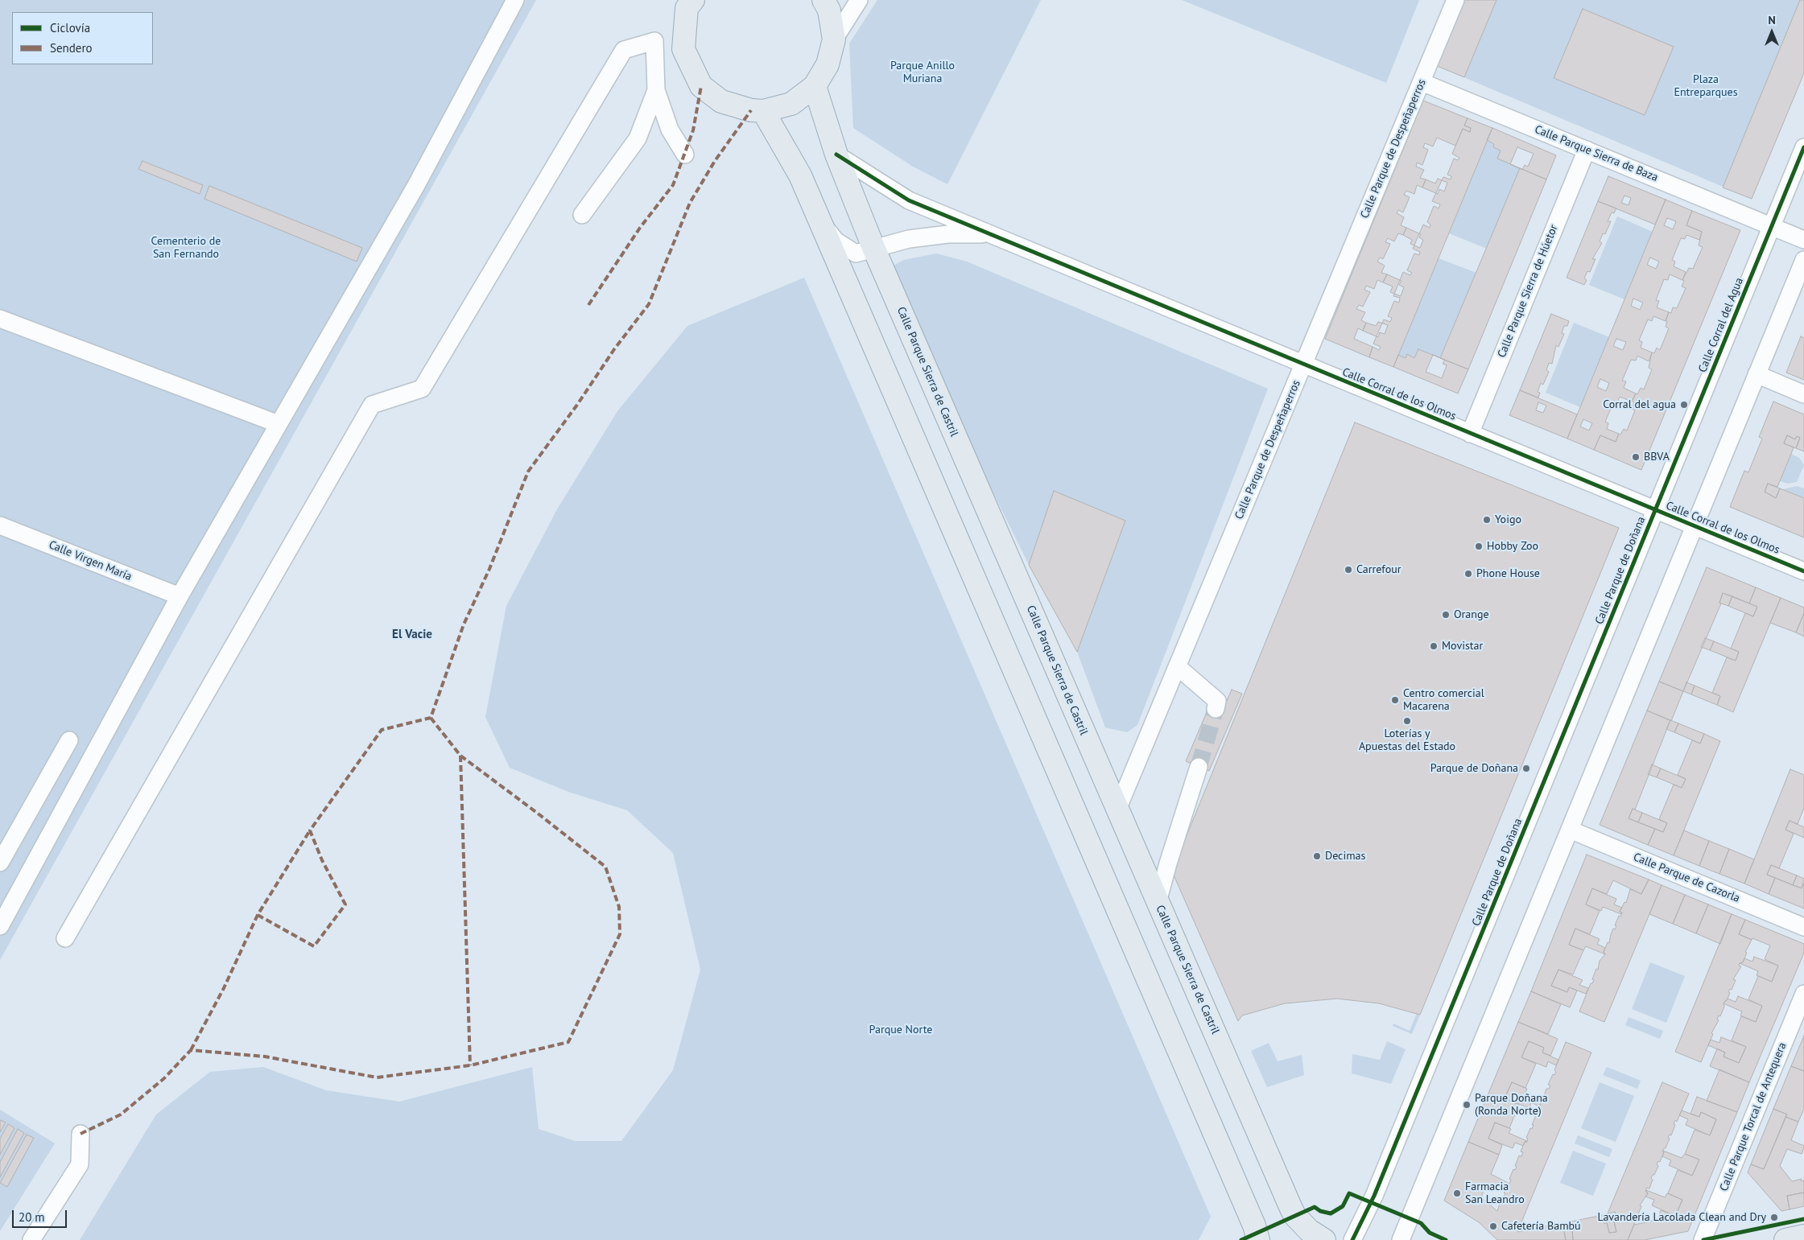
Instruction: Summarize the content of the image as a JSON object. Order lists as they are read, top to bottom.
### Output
{
  "streets": {
    "main road": ["Calle Parque Sierra de Castril"],
    "street": [
      "Calle Parque de Despeñaperros",
      "Calle Parque Sierra de Baza",
      "Calle Parque Sierra de Húetor",
      "Calle Corral del Agua",
      "Calle Corral de los Olmos",
      "Calle Virgen María",
      "Calle Parque de Doñana",
      "Calle Parque de Cazorla",
      "Calle Parque Torcal de Antequera"
    ]
  },
  "crossings": [
    ["Calle Parque de Despeñaperros", "Calle Parque Sierra de Baza"],
    ["Calle Parque de Despeñaperros", "Calle Parque Sierra de Castril"],
    ["Calle Parque de Despeñaperros", "Calle Corral de los Olmos"],
    ["Calle Parque Sierra de Baza", "Calle Parque Sierra de Húetor"],
    ["Calle Parque Sierra de Baza", "Calle Corral del Agua"],
    ["Calle Parque Sierra de Húetor", "Calle Corral de los Olmos"],
    ["Calle Corral del Agua", "Calle Corral de los Olmos"],
    ["Calle Corral del Agua", "Calle Parque de Doñana"],
    ["Calle Parque Sierra de Castril", "Calle Corral de los Olmos"],
    ["Calle Corral de los Olmos", "Calle Parque de Doñana"]
  ],
  "districts": ["El Vacie"],
  "parks": [
    "Parque Anillo Muriana",
    "Plaza Entreparques",
    "Cementerio de San Fernando",
    "Parque Norte"
  ],
  "places": [
    "Corral del agua",
    "BBVA",
    "Yoigo",
    "Hobby Zoo",
    "Carrefour",
    "Phone House",
    "Orange",
    "Movistar",
    "Centro comercial Macarena",
    "Loterías y Apuestas del Estado",
    "Parque de Doñana",
    "Decimas",
    "Parque Doñana (Ronda Norte)",
    "Farmacia San Leandro",
    "Lavandería Lacolada Clean and Dry",
    "Cafetería Bambú"
  ],
  "legend": ["Ciclovía", "Sendero"],
  "scale_bar": "20 m",
  "north": "top"
}
